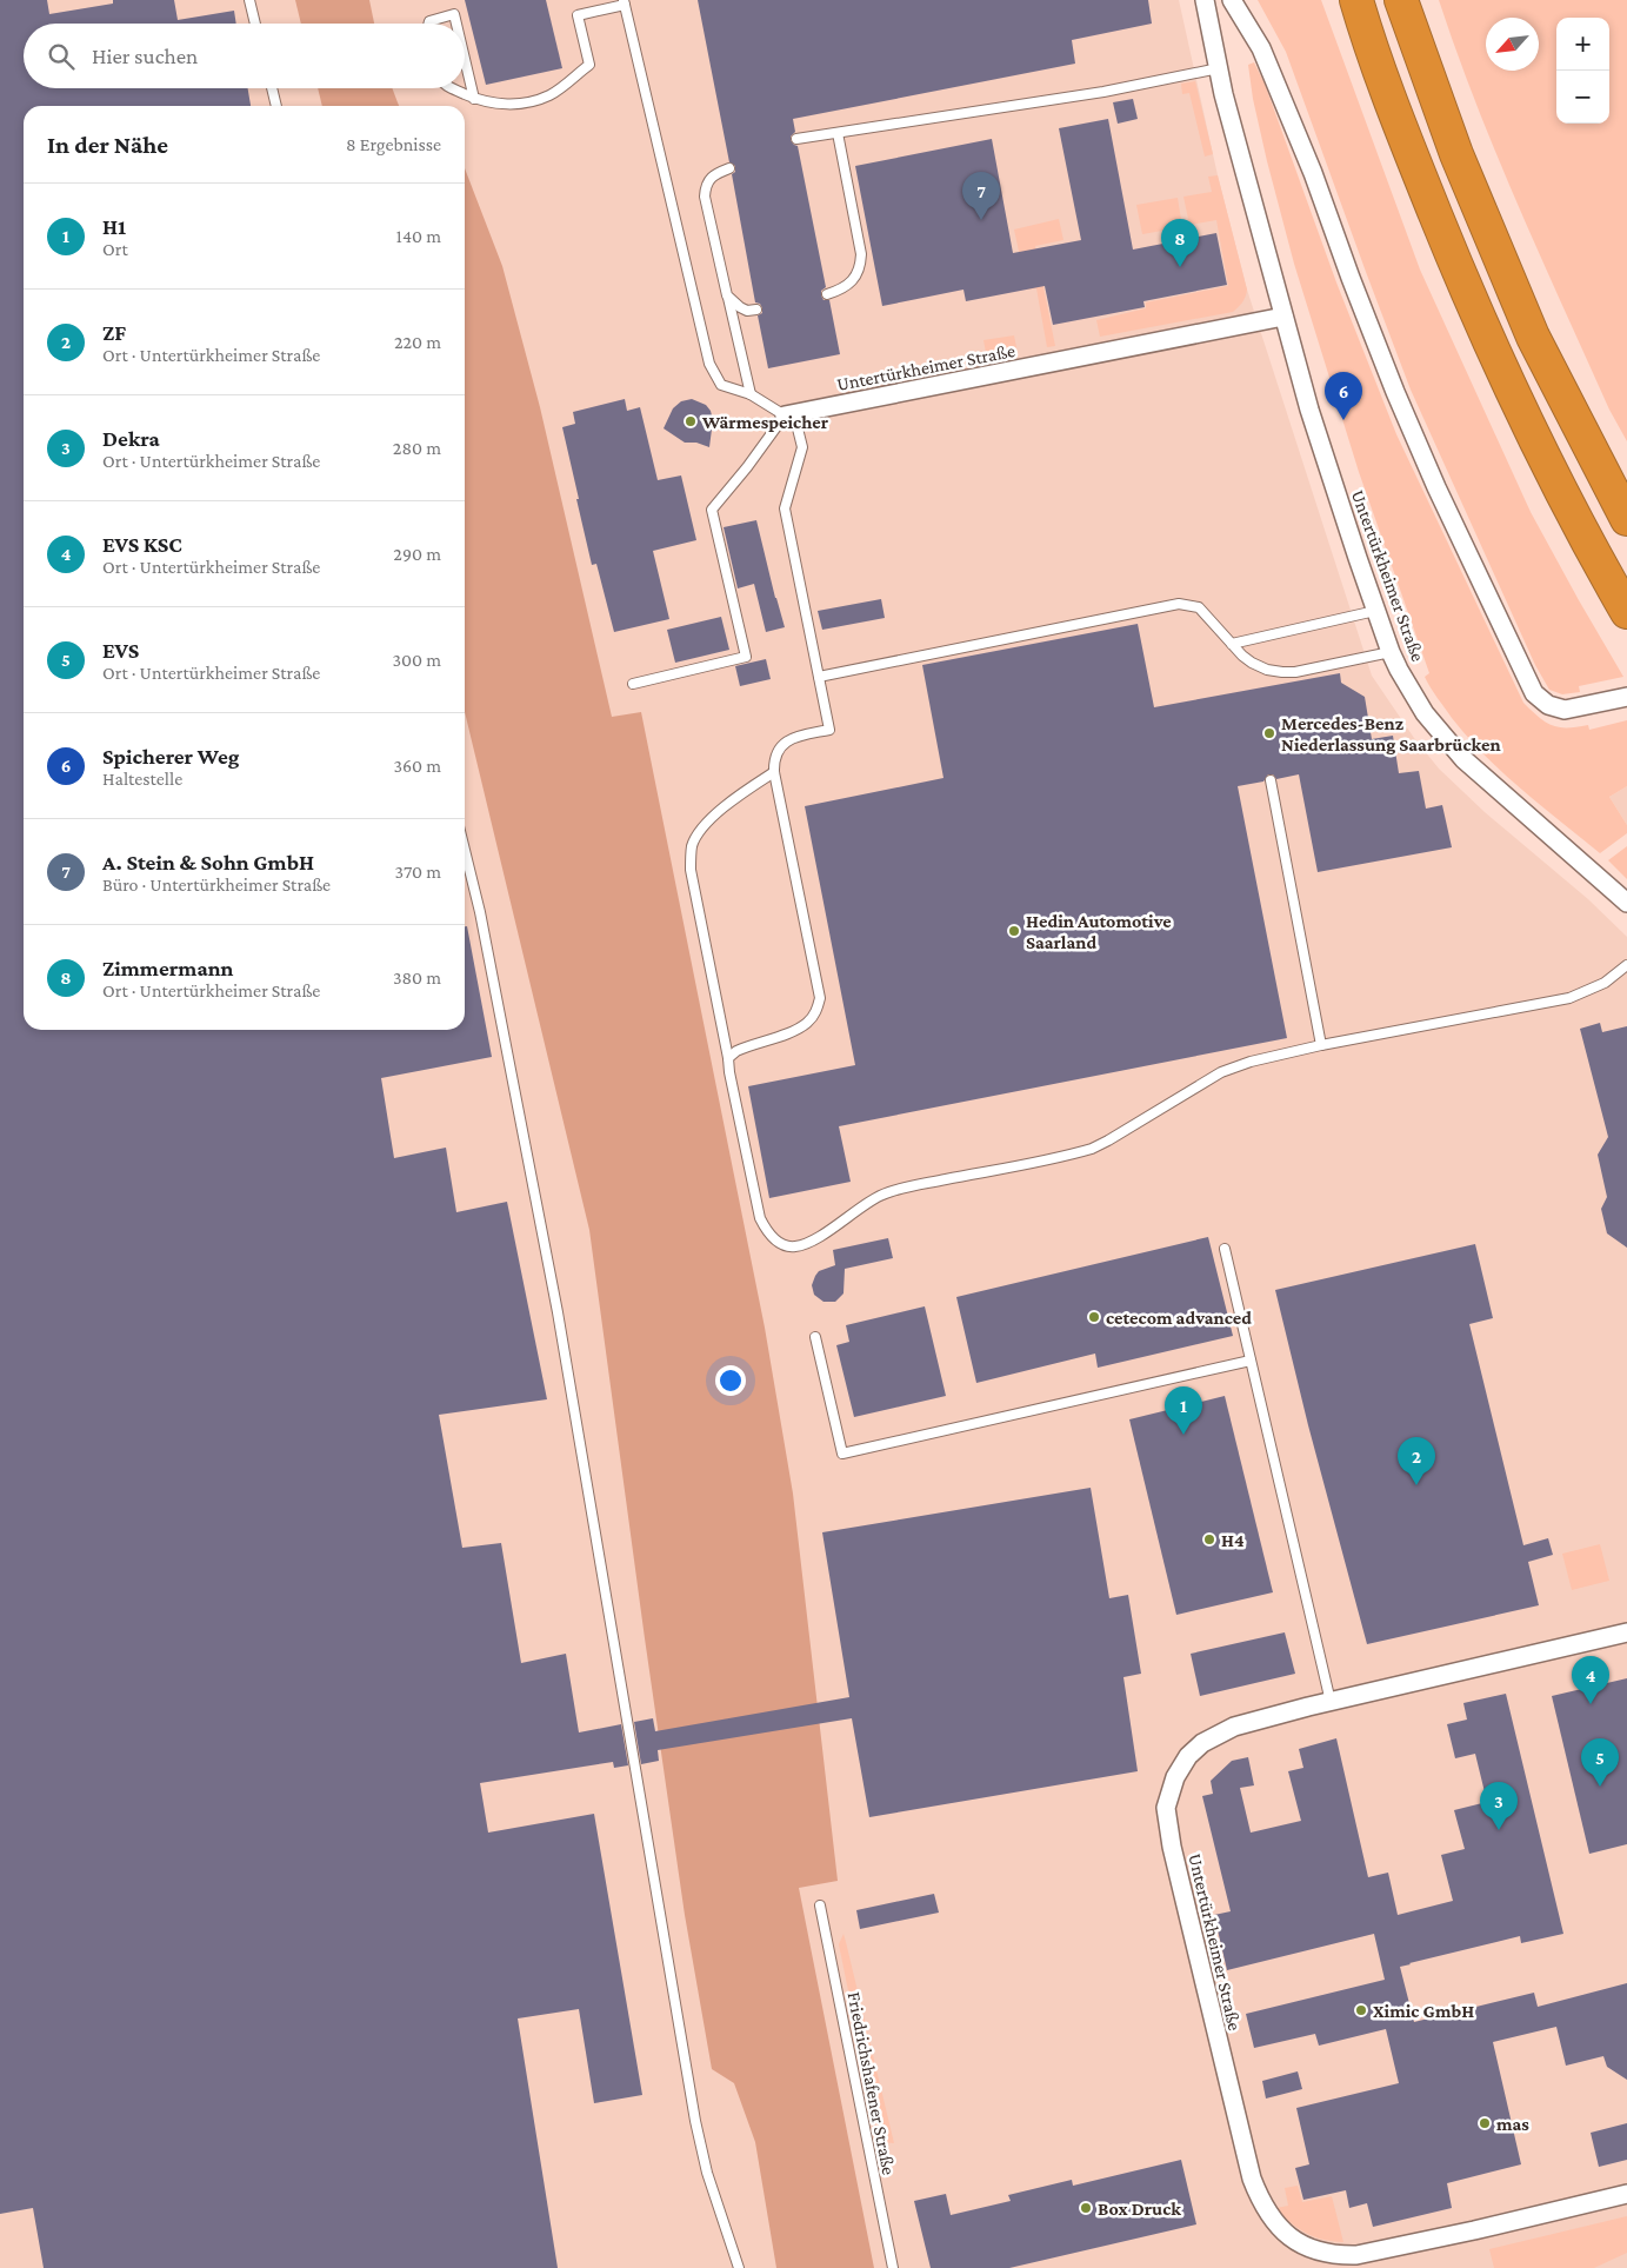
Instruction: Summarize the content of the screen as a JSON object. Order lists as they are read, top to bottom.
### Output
{
  "streets": {
    "street": ["Untertürkheimer Straße"],
    "lane": ["Friedrichshafener Straße"]
  },
  "places": [
    "Wärmespeicher",
    "Mercedes-Benz Niederlassung Saarbrücken",
    "Hedin Automotive Saarland",
    "cetecom advanced",
    "H4",
    "Ximic GmbH",
    "mas",
    "Box Druck"
  ],
  "north": "bottom left",
  "page": {
    "map_buttons": ["+", "−"],
    "search": "Hier suchen",
    "heading": ["In der Nähe", "8 Ergebnisse"],
    "pins": [
      "7",
      "8",
      "6",
      "1",
      "2",
      "4",
      "5",
      "3"
    ],
    "list": [
      {
        "mark": "1",
        "name": "H1",
        "note": "Ort",
        "value": "140 m"
      },
      {
        "mark": "2",
        "name": "ZF",
        "note": "Ort · Untertürkheimer Straße",
        "value": "220 m"
      },
      {
        "mark": "3",
        "name": "Dekra",
        "note": "Ort · Untertürkheimer Straße",
        "value": "280 m"
      },
      {
        "mark": "4",
        "name": "EVS KSC",
        "note": "Ort · Untertürkheimer Straße",
        "value": "290 m"
      },
      {
        "mark": "5",
        "name": "EVS",
        "note": "Ort · Untertürkheimer Straße",
        "value": "300 m"
      },
      {
        "mark": "6",
        "name": "Spicherer Weg",
        "note": "Haltestelle",
        "value": "360 m"
      },
      {
        "mark": "7",
        "name": "A. Stein & Sohn GmbH",
        "note": "Büro · Untertürkheimer Straße",
        "value": "370 m"
      },
      {
        "mark": "8",
        "name": "Zimmermann",
        "note": "Ort · Untertürkheimer Straße",
        "value": "380 m"
      }
    ]
  }
}
